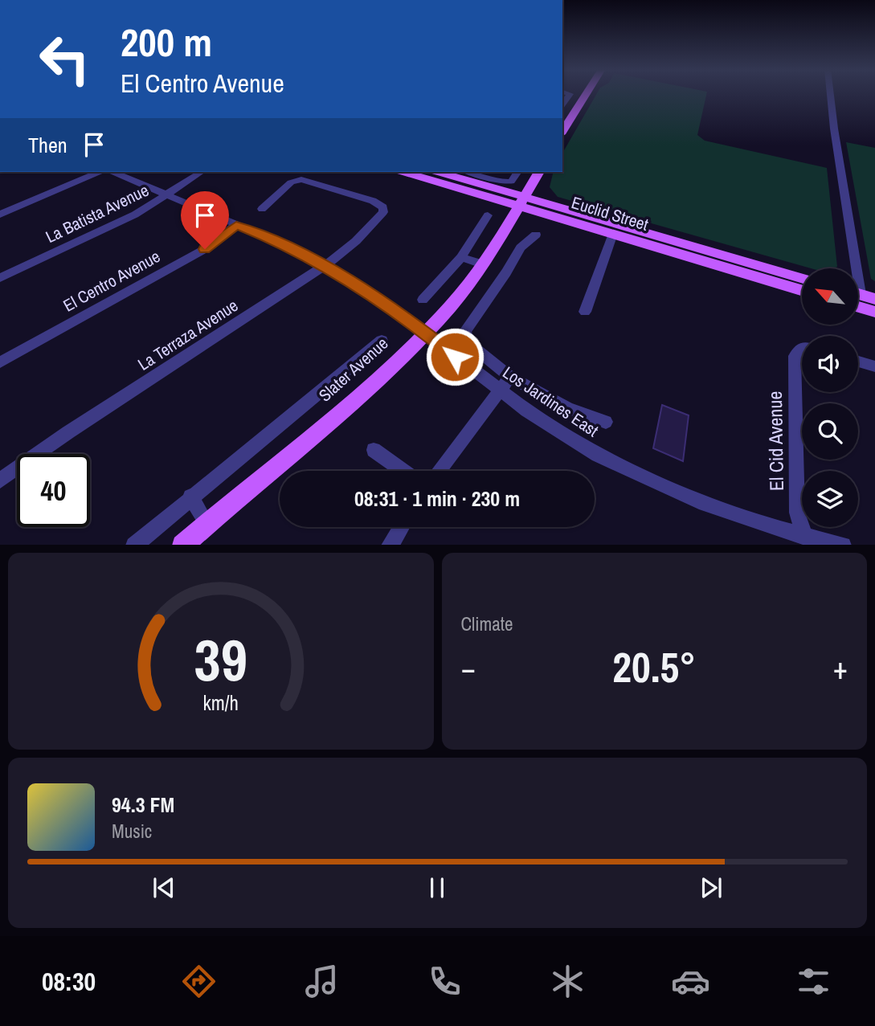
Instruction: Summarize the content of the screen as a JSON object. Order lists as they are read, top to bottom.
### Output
{
  "streets": {
    "main road": ["Euclid Street", "Slater Avenue"],
    "street": [
      "La Batista Avenue",
      "El Centro Avenue",
      "La Terraza Avenue",
      "Los Jardines East",
      "El Cid Avenue"
    ]
  },
  "crossings": [
    ["La Batista Avenue", "Los Jardines East"],
    ["Euclid Street", "Slater Avenue"],
    ["El Centro Avenue", "Los Jardines East"],
    ["La Terraza Avenue", "Los Jardines East"],
    ["Slater Avenue", "Los Jardines East"],
    ["Los Jardines East", "El Cid Avenue"]
  ],
  "north": "top left",
  "page": {
    "turn": ["200 m", "El Centro Avenue"],
    "then": "Then",
    "limit": "40",
    "trip": "08:31 · 1 min · 230 m",
    "tile": "Climate",
    "heat": ["−", "20.5°", "+"],
    "song": ["94.3 FM", "Music"],
    "tabs": "08:30",
    "gauge": ["39", "km/h"]
  }
}
